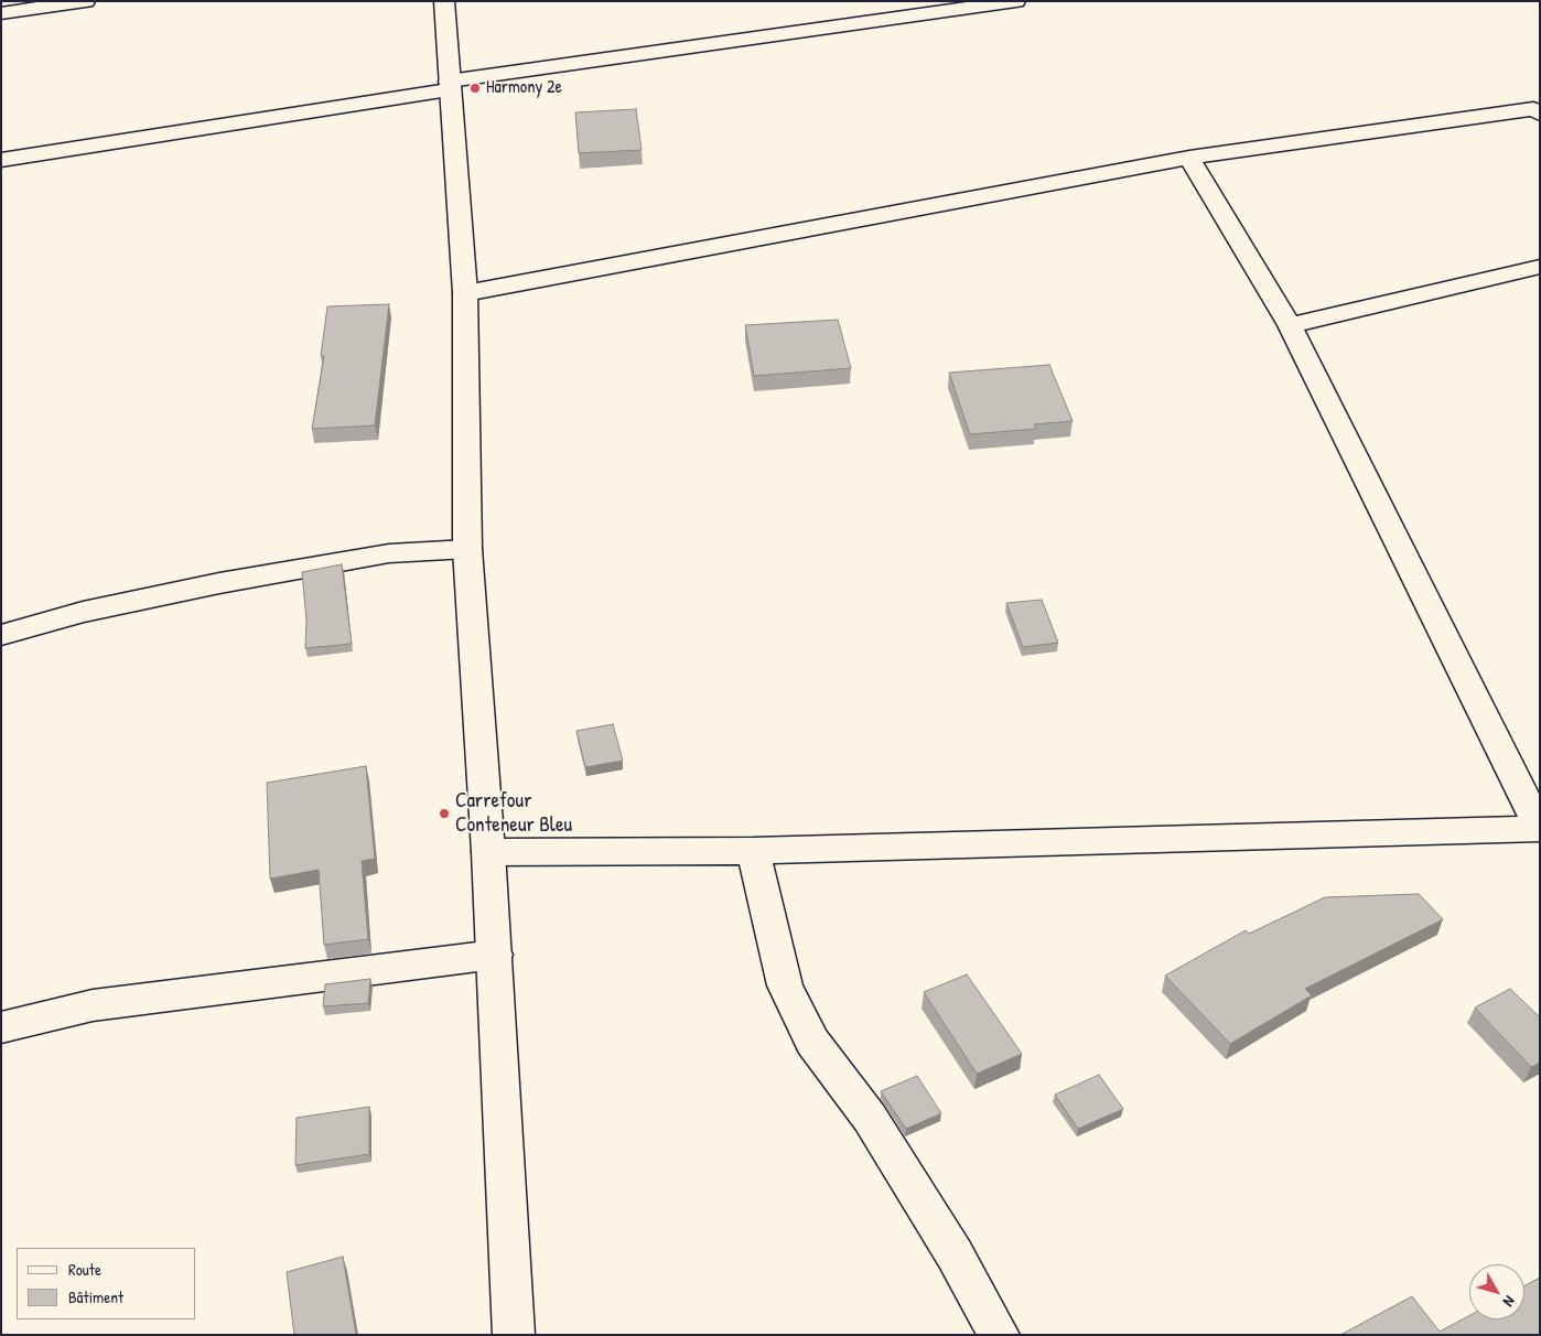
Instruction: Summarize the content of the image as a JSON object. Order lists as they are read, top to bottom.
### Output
{
  "places": ["Harmony 2e", "Carrefour Conteneur Bleu"],
  "legend": ["Route", "Bâtiment"],
  "north": "bottom right"
}
